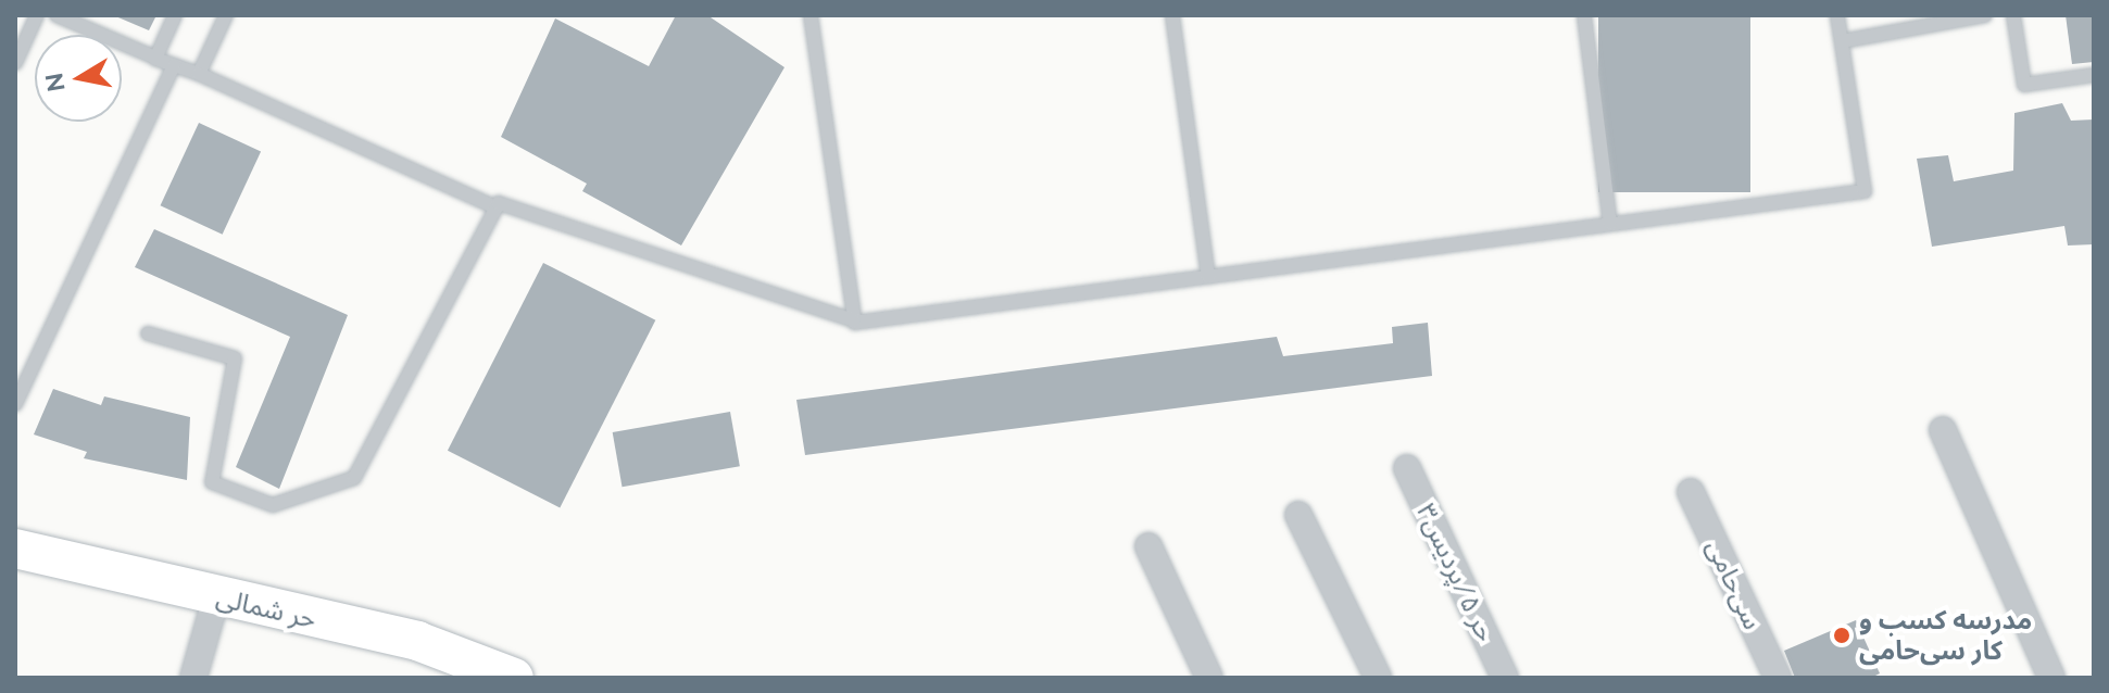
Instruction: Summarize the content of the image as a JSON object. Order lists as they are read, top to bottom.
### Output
{
  "streets": {
    "main road": ["حر شمالی"],
    "street": ["حر ۵/پردیس۳", "سی‌حامی"]
  },
  "places": ["مدرسه کسب و کار سی‌حامی"],
  "north": "left"
}
